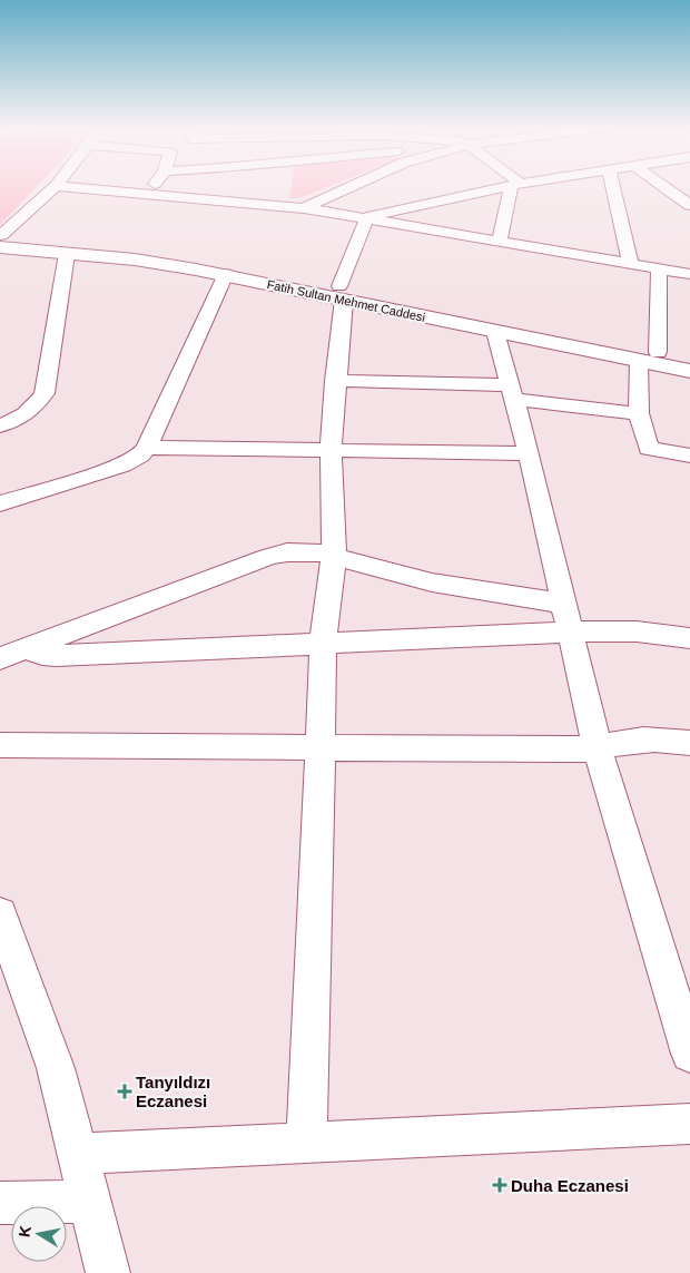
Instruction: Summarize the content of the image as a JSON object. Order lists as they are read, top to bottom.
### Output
{
  "streets": {
    "main road": ["Fatih Sultan Mehmet Caddesi"]
  },
  "places": {
    "health": ["Tanyıldızı Eczanesi", "Duha Eczanesi"]
  },
  "north": "left"
}
